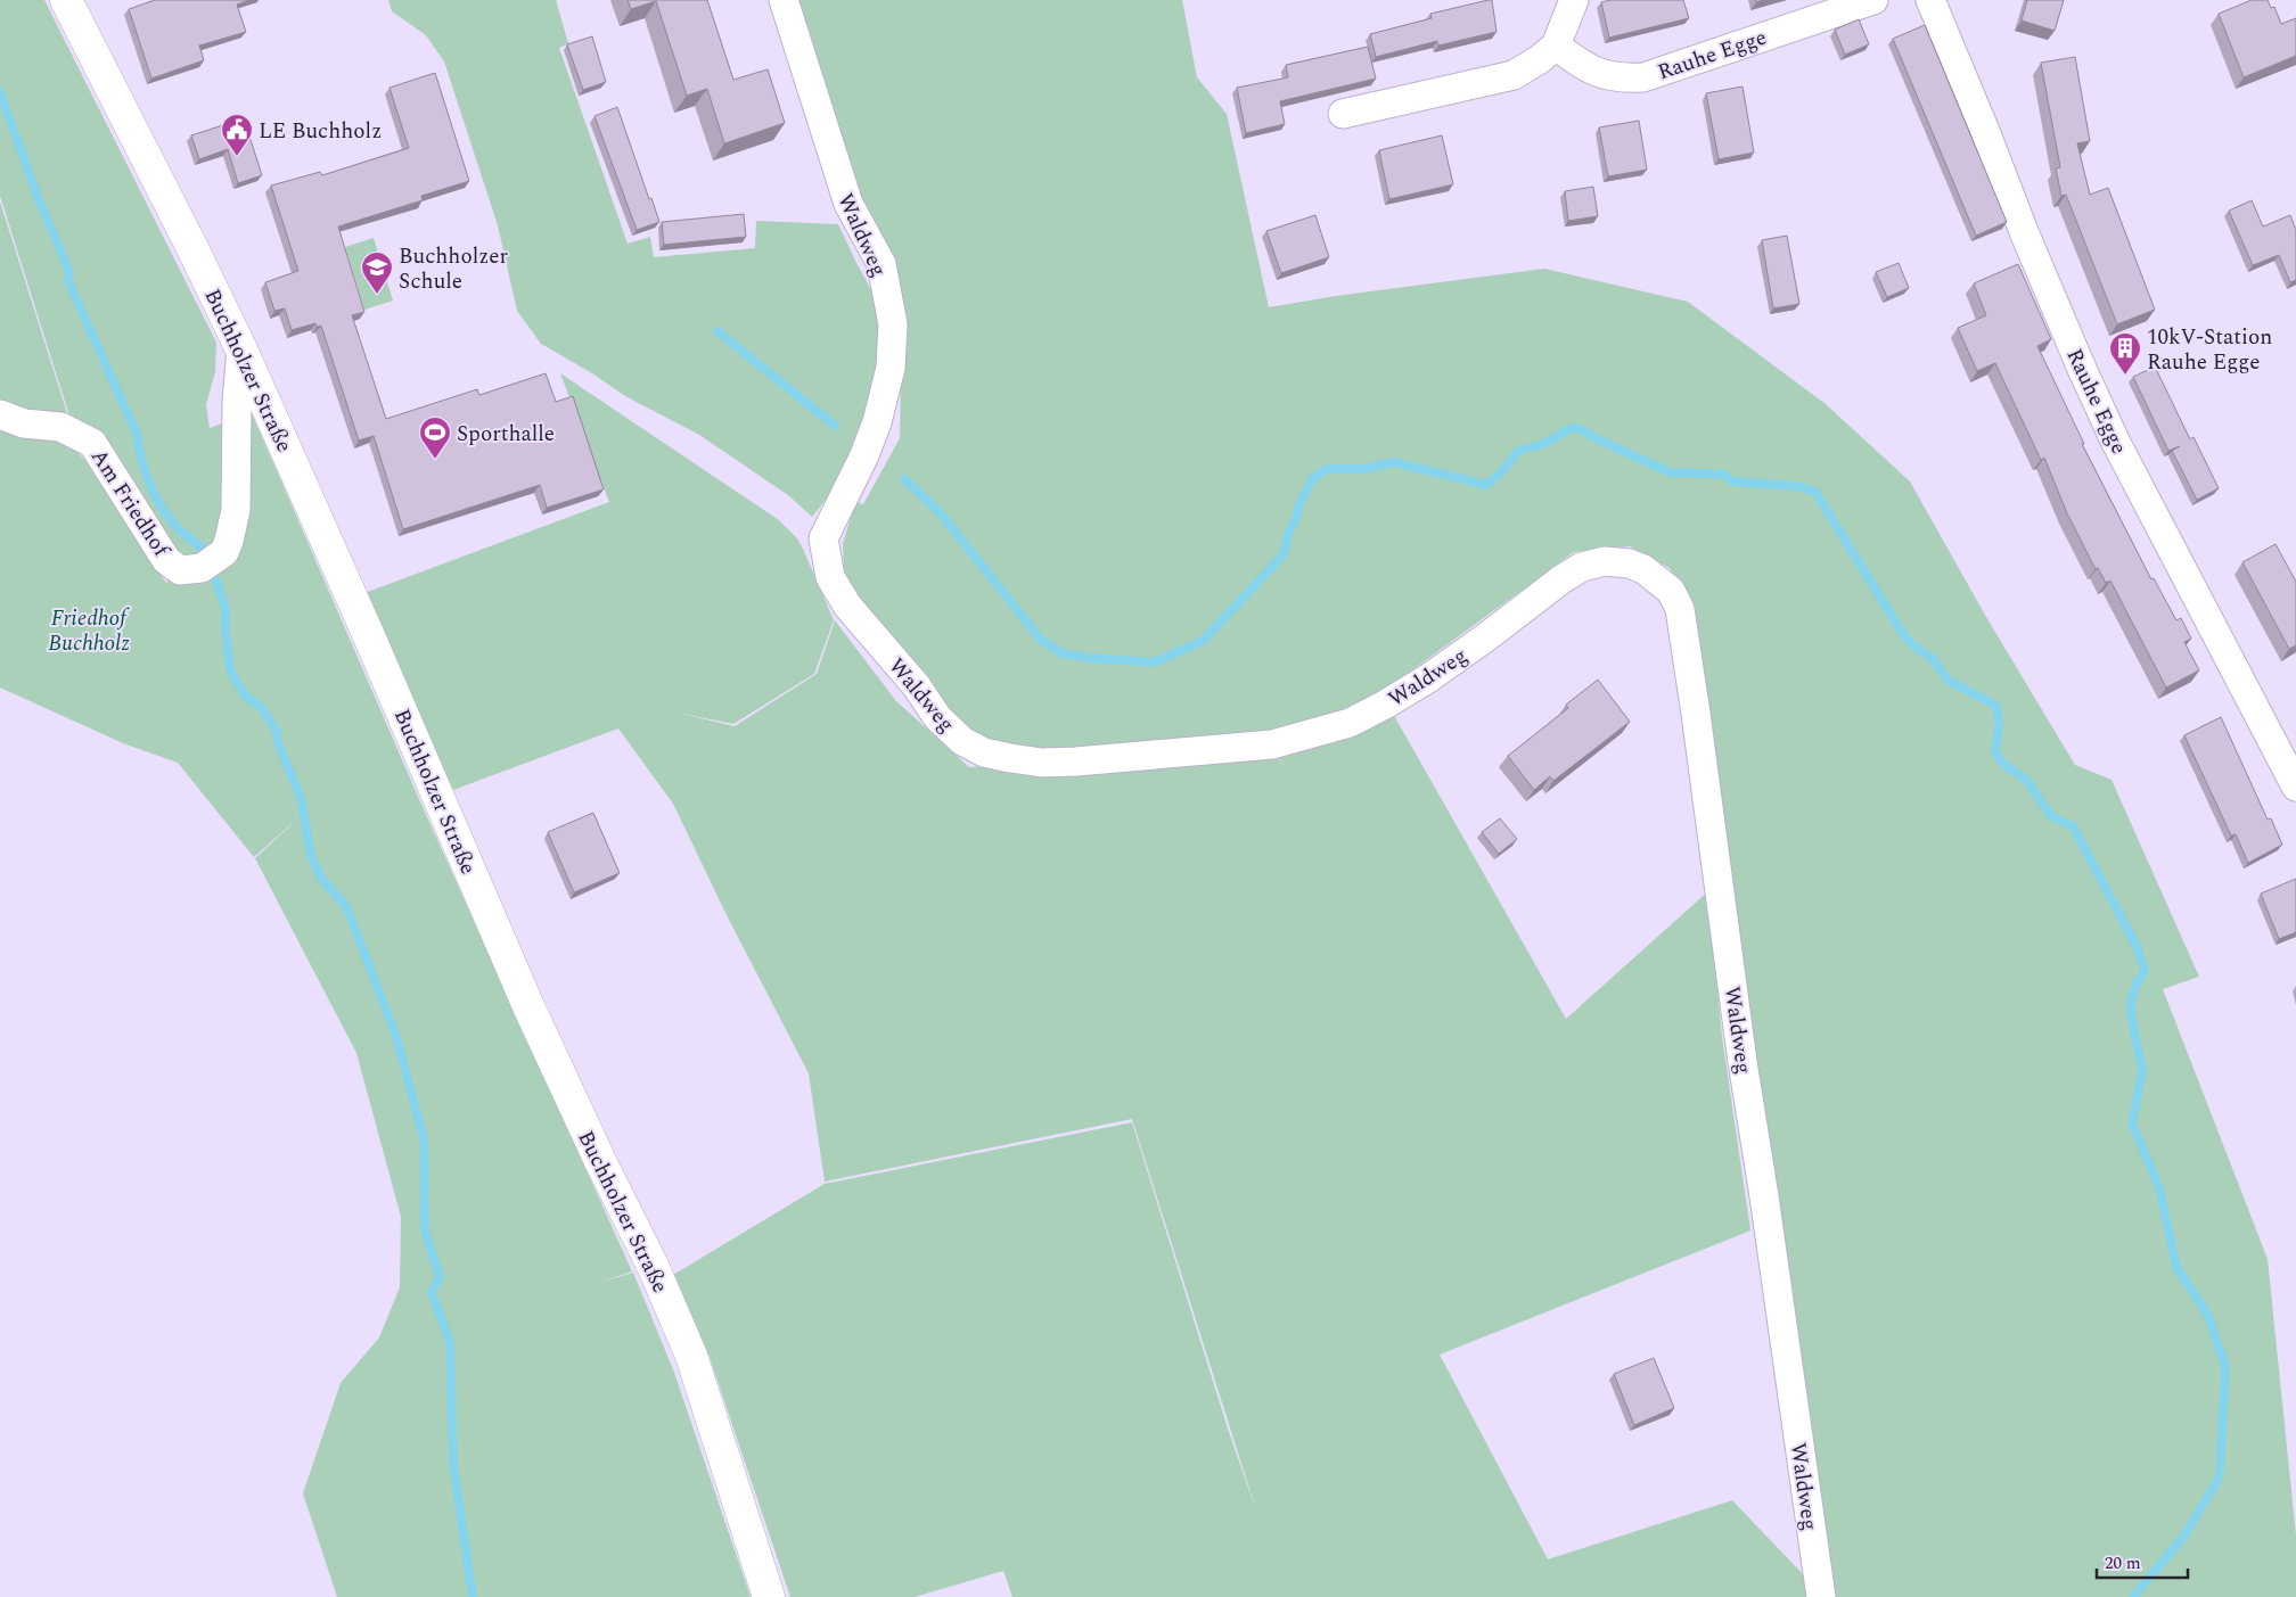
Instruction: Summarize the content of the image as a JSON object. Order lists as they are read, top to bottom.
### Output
{
  "streets": {
    "street": [
      "Rauhe Egge",
      "Waldweg",
      "Buchholzer Straße",
      "Am Friedhof"
    ]
  },
  "crossings": [
    ["Buchholzer Straße", "Am Friedhof"]
  ],
  "parks": ["Friedhof Buchholz"],
  "places": {
    "public building": ["LE Buchholz"],
    "school or university": ["Buchholzer Schule"],
    "building": ["10kV-Station Rauhe Egge"],
    "sports": ["Sporthalle"]
  },
  "scale_bar": "20 m"
}
